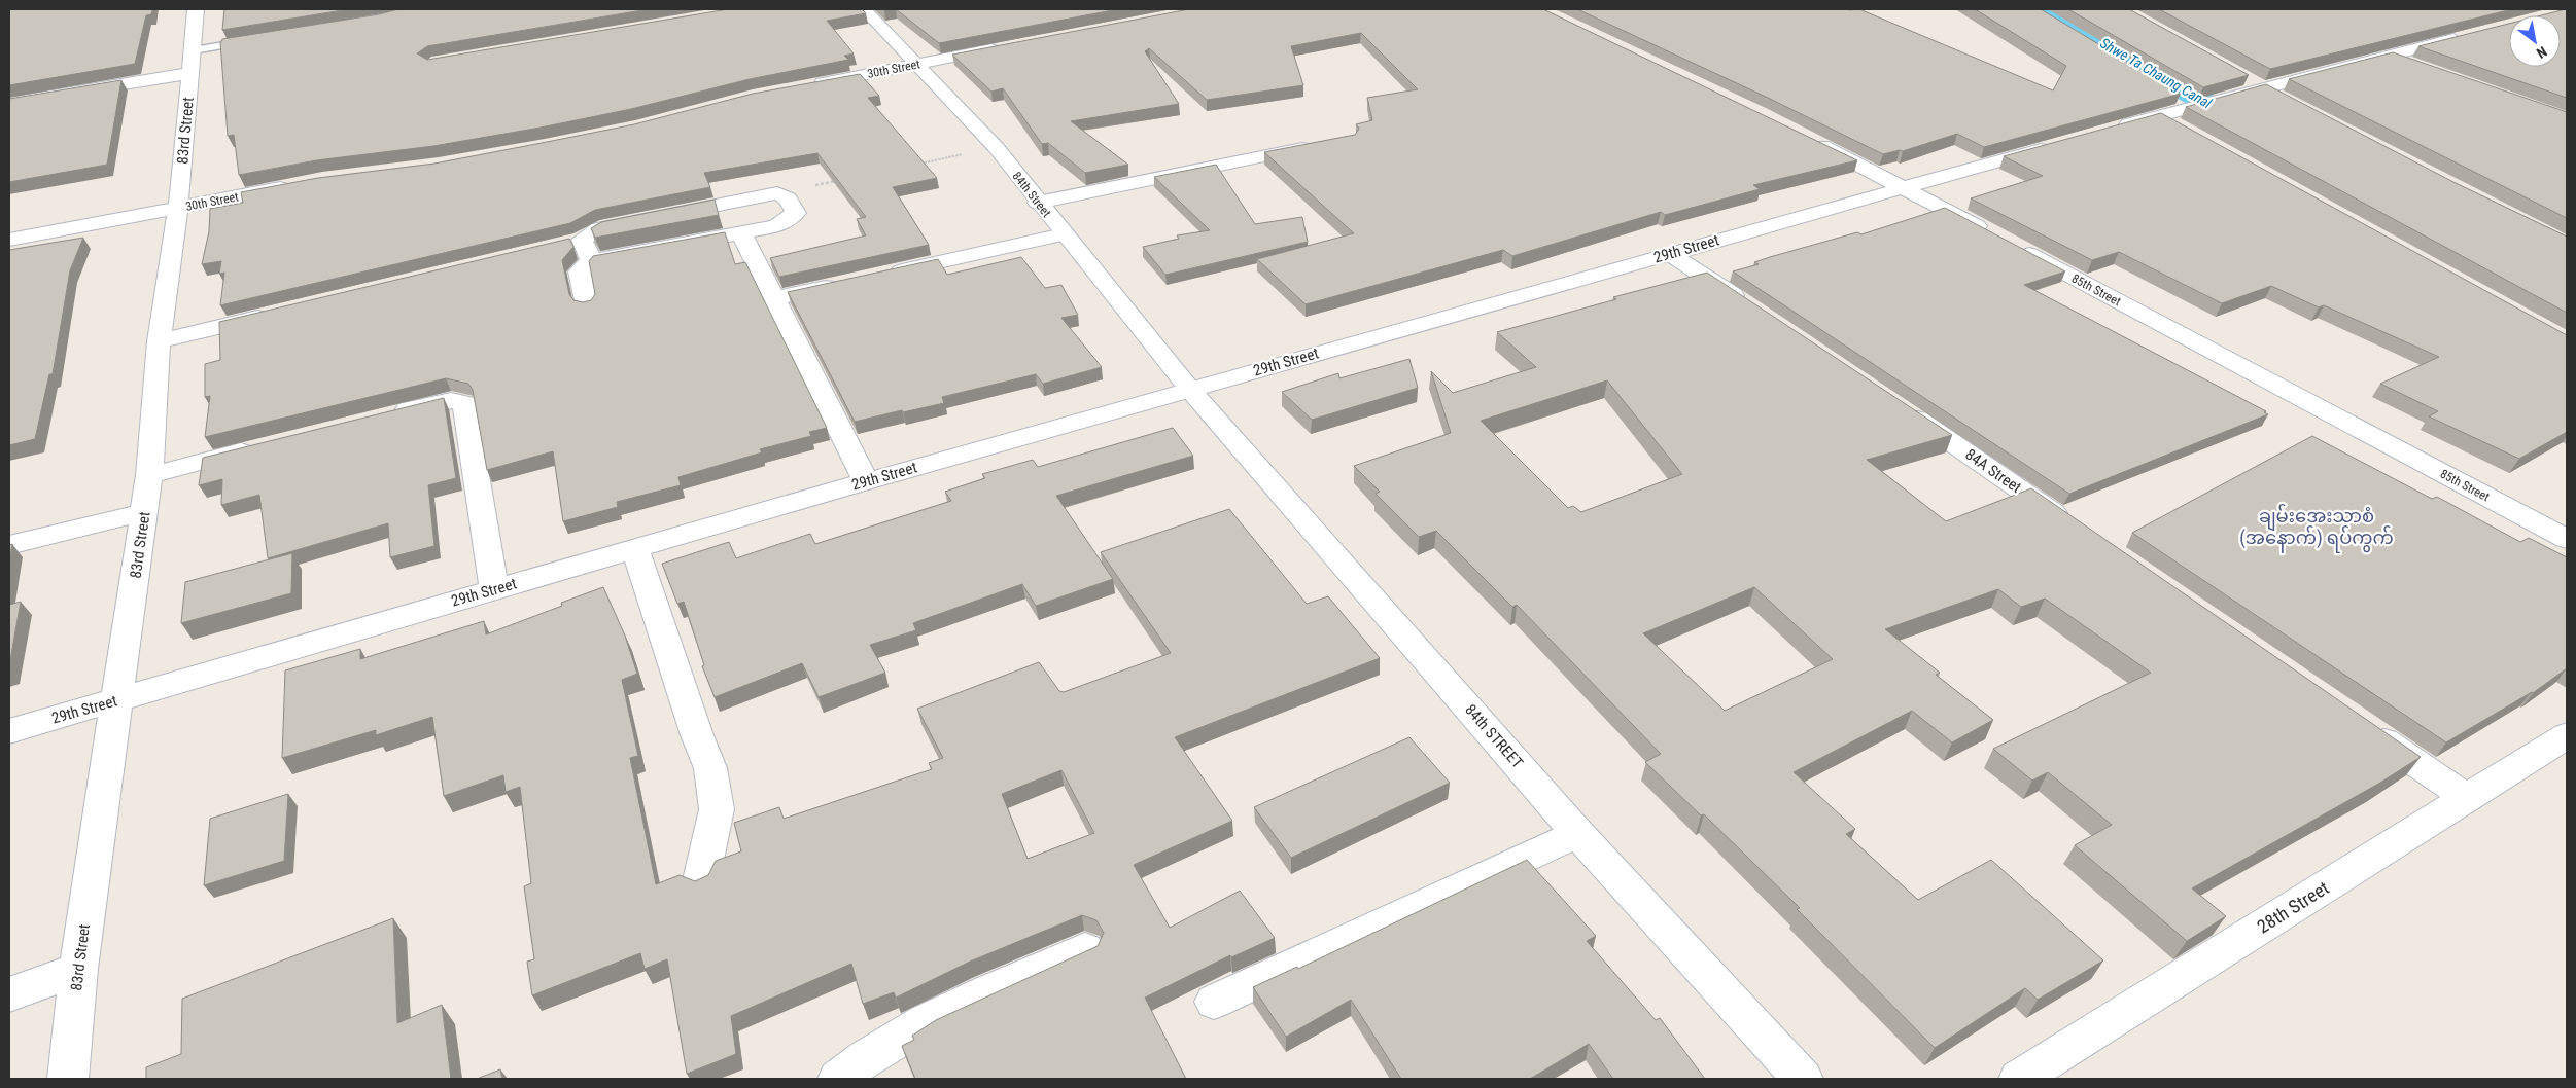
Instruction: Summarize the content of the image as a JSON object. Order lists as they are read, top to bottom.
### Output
{
  "streets": {
    "street": [
      "30th Street",
      "83rd Street",
      "84th Street",
      "29th Street",
      "85th Street",
      "84A Street",
      "84th STREET",
      "28th Street"
    ]
  },
  "crossings": [
    ["30th Street", "83rd Street"],
    ["30th Street", "84th Street"],
    ["83rd Street", "29th Street"],
    ["84th Street", "29th Street"],
    ["84th Street", "84th STREET"],
    ["29th Street", "85th Street"],
    ["29th Street", "84th STREET"]
  ],
  "districts": ["ချမ်းအေးသာစံ (အနောက်) ရပ်ကွက်"],
  "water": ["Shwe Ta Chaung Canal"],
  "north": "bottom right"
}
